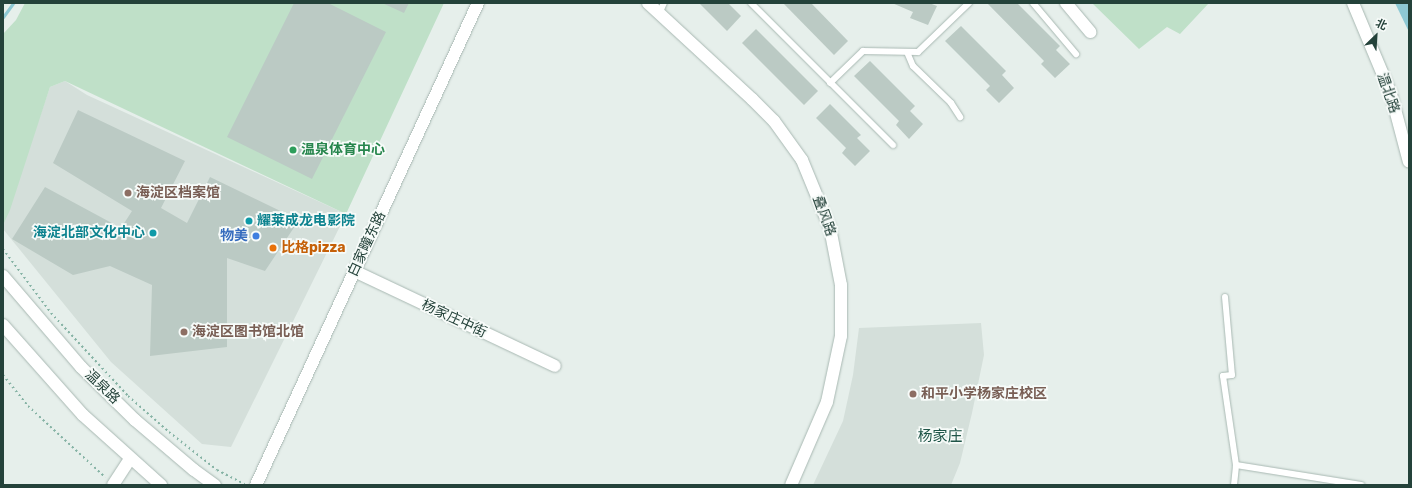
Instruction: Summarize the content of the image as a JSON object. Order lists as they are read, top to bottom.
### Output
{
  "streets": {
    "street": [
      "温北路",
      "叠风路",
      "白家疃东路",
      "杨家庄中街",
      "温泉路"
    ]
  },
  "crossings": [
    ["白家疃东路", "杨家庄中街"]
  ],
  "districts": ["杨家庄"],
  "places": [
    "温泉体育中心",
    "海淀区档案馆",
    "耀莱成龙电影院",
    "海淀北部文化中心",
    "物美",
    "比格pizza",
    "海淀区图书馆北馆",
    "和平小学杨家庄校区"
  ],
  "north": "top right"
}
